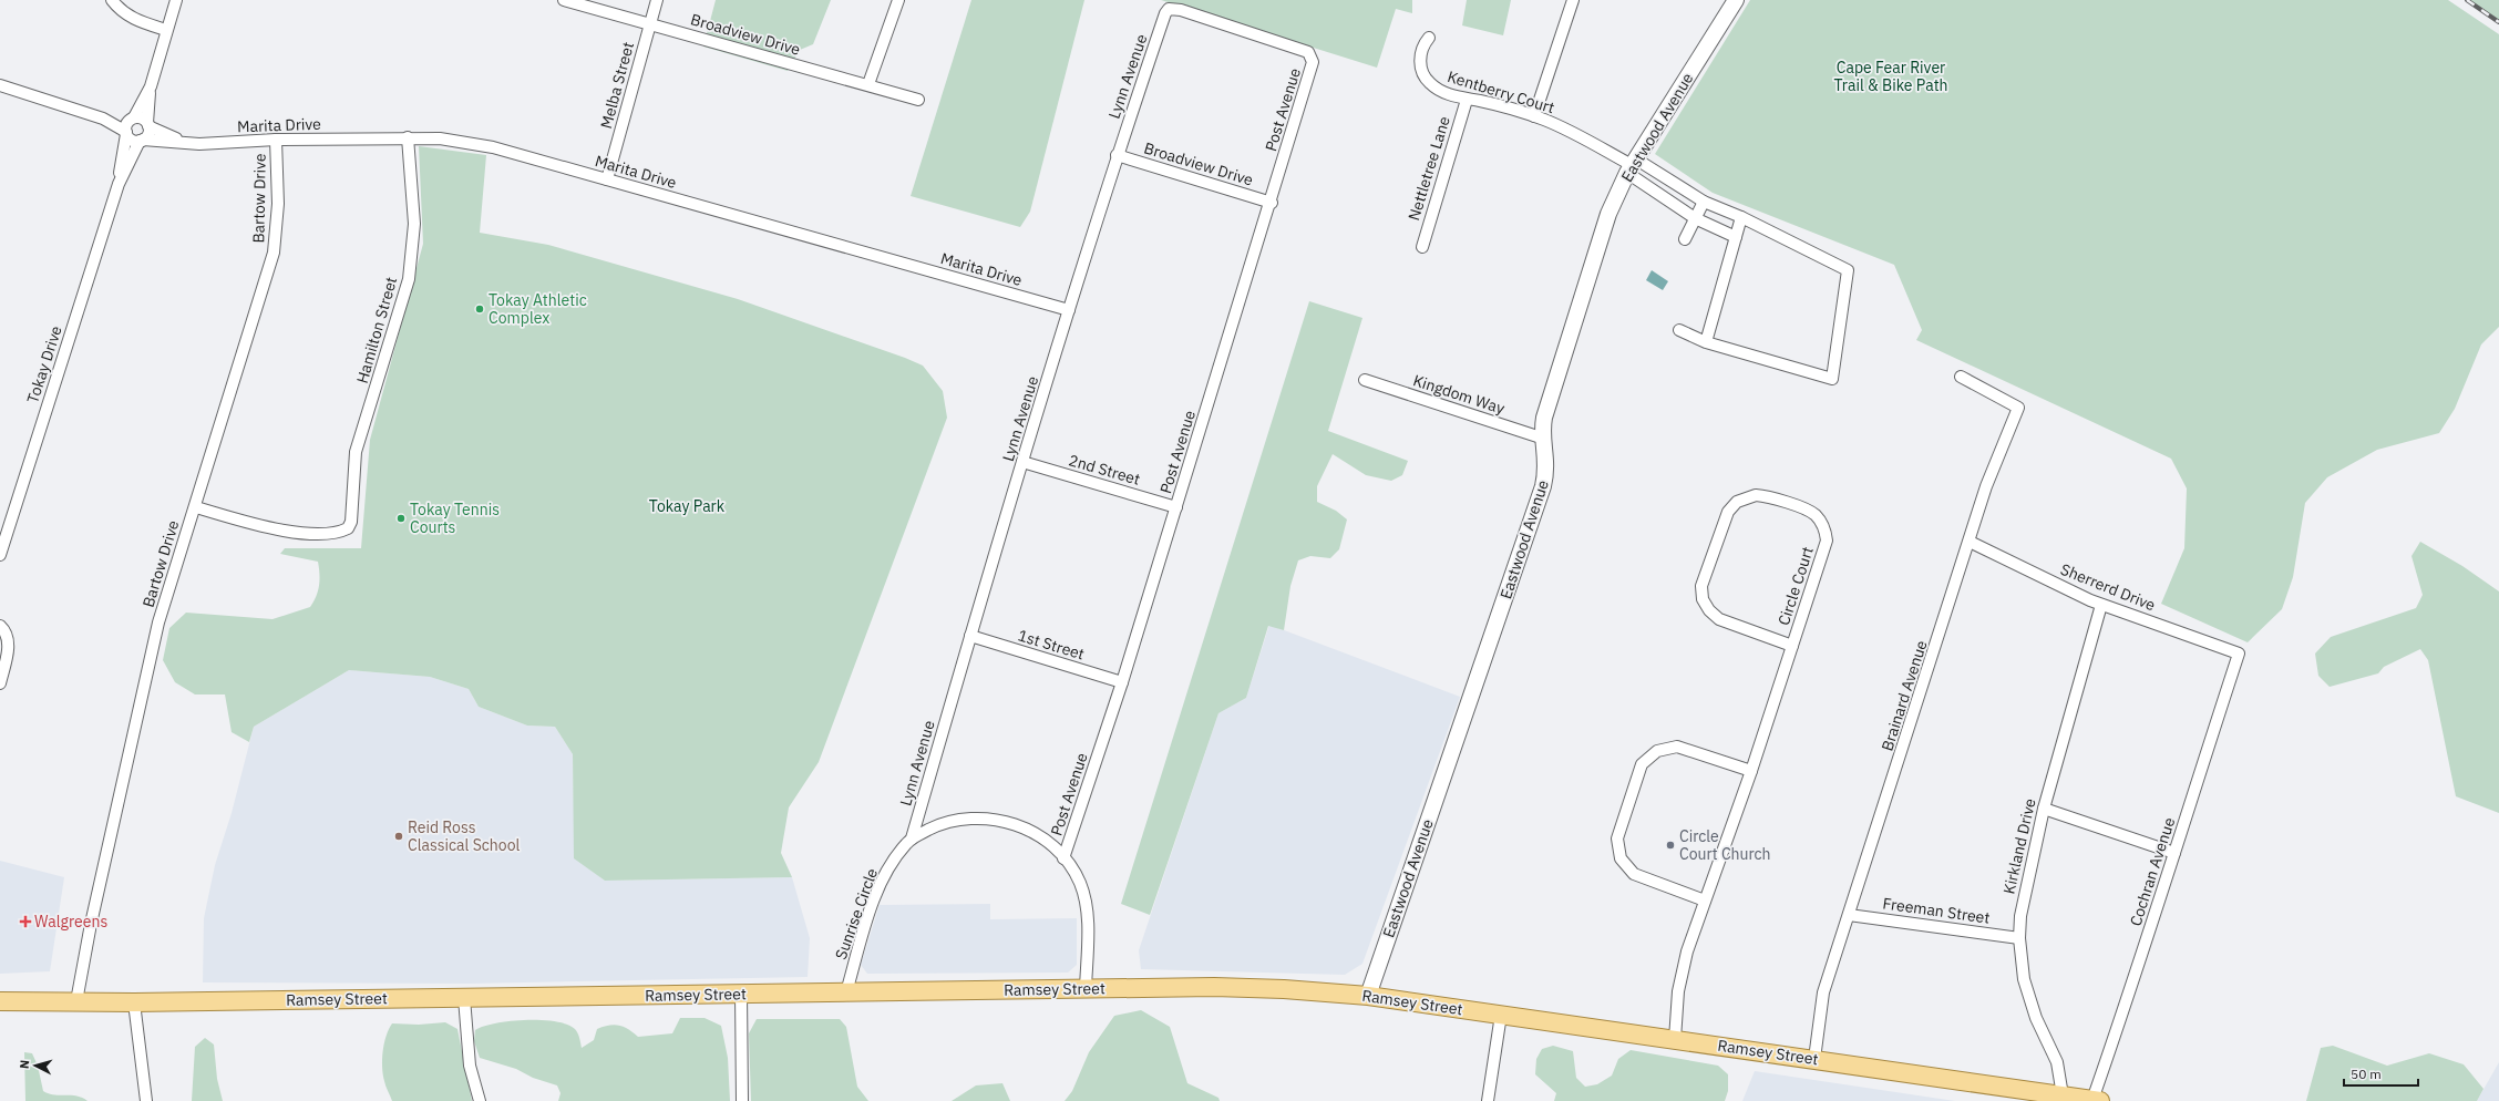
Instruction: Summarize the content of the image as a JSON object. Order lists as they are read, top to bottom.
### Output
{
  "streets": {
    "main road": ["Ramsey Street"],
    "street": [
      "Broadview Drive",
      "Lynn Avenue",
      "Melba Street",
      "Kentberry Court",
      "Post Avenue",
      "Marita Drive",
      "Eastwood Avenue",
      "Nettletree Lane",
      "Bartow Drive",
      "Hamilton Street",
      "Tokay Drive",
      "Kingdom Way",
      "2nd Street",
      "Circle Court",
      "Sherrerd Drive",
      "1st Street",
      "Brainard Avenue",
      "Kirkland Drive",
      "Cochran Avenue",
      "Freeman Street",
      "Sunrise Circle"
    ]
  },
  "crossings": [
    ["Broadview Drive", "Lynn Avenue"],
    ["Broadview Drive", "Melba Street"],
    ["Broadview Drive", "Post Avenue"],
    ["Lynn Avenue", "Post Avenue"],
    ["Lynn Avenue", "Marita Drive"],
    ["Lynn Avenue", "2nd Street"],
    ["Lynn Avenue", "1st Street"],
    ["Lynn Avenue", "Sunrise Circle"],
    ["Melba Street", "Marita Drive"],
    ["Kentberry Court", "Eastwood Avenue"],
    ["Kentberry Court", "Nettletree Lane"],
    ["Post Avenue", "2nd Street"],
    ["Post Avenue", "1st Street"],
    ["Post Avenue", "Sunrise Circle"],
    ["Marita Drive", "Bartow Drive"],
    ["Marita Drive", "Hamilton Street"],
    ["Marita Drive", "Tokay Drive"],
    ["Eastwood Avenue", "Kingdom Way"],
    ["Eastwood Avenue", "Ramsey Street"],
    ["Bartow Drive", "Hamilton Street"],
    ["Bartow Drive", "Ramsey Street"],
    ["Circle Court", "Ramsey Street"],
    ["Sherrerd Drive", "Brainard Avenue"],
    ["Sherrerd Drive", "Kirkland Drive"],
    ["Sherrerd Drive", "Cochran Avenue"],
    ["Brainard Avenue", "Freeman Street"],
    ["Brainard Avenue", "Ramsey Street"],
    ["Kirkland Drive", "Freeman Street"],
    ["Kirkland Drive", "Ramsey Street"],
    ["Cochran Avenue", "Ramsey Street"],
    ["Sunrise Circle", "Ramsey Street"]
  ],
  "parks": ["Cape Fear River Trail & Bike Path", "Tokay Park"],
  "places": {
    "other": [
      "Tokay Athletic Complex",
      "Tokay Tennis Courts",
      "Reid Ross Classical School",
      "Circle Court Church"
    ],
    "health": ["Walgreens"]
  },
  "scale_bar": "50 m",
  "north": "left"
}
